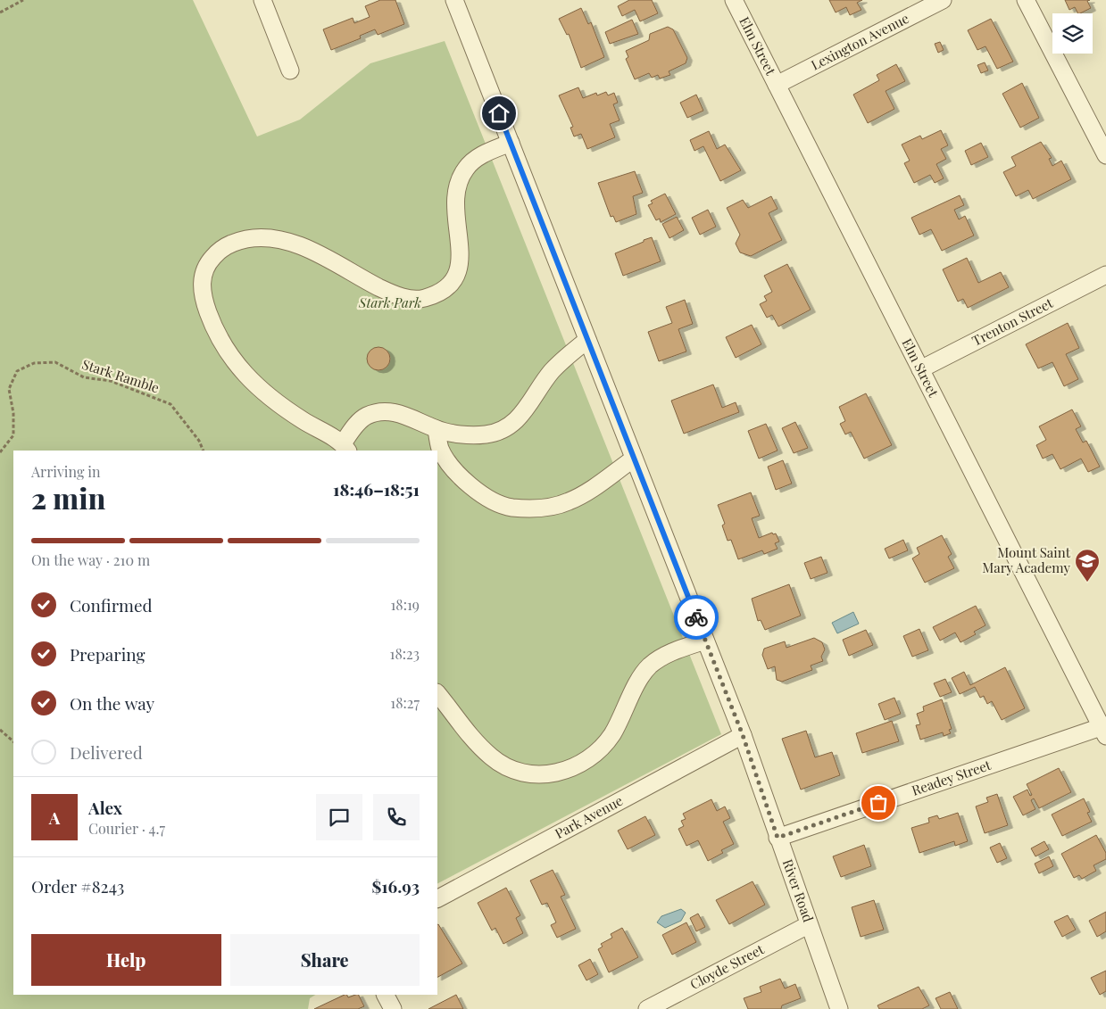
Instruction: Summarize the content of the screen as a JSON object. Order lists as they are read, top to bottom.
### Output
{
  "streets": {
    "street": [
      "Lexington Avenue",
      "Elm Street",
      "Trenton Street",
      "Readey Street",
      "Park Avenue",
      "River Road",
      "Cloyde Street"
    ],
    "path": ["Stark Ramble"]
  },
  "crossings": [
    ["Lexington Avenue", "Elm Street"],
    ["Elm Street", "Trenton Street"],
    ["Elm Street", "Readey Street"],
    ["Readey Street", "River Road"],
    ["Park Avenue", "River Road"],
    ["River Road", "Cloyde Street"]
  ],
  "parks": ["Stark Park"],
  "places": {
    "school or university": ["Mount Saint Mary Academy"]
  },
  "page": {
    "heading": ["2 min", "Arriving in", "18:46–18:51"],
    "panel": [
      "Alex",
      "Courier · 4.7",
      "Order #8243",
      "$16.93"
    ],
    "bar": "On the way · 210 m",
    "list": [
      ["Confirmed", "18:19"],
      ["Preparing", "18:23"],
      ["On the way", "18:27"],
      "Delivered"
    ],
    "round": "A",
    "buttons": ["Help", "Share"]
  }
}
